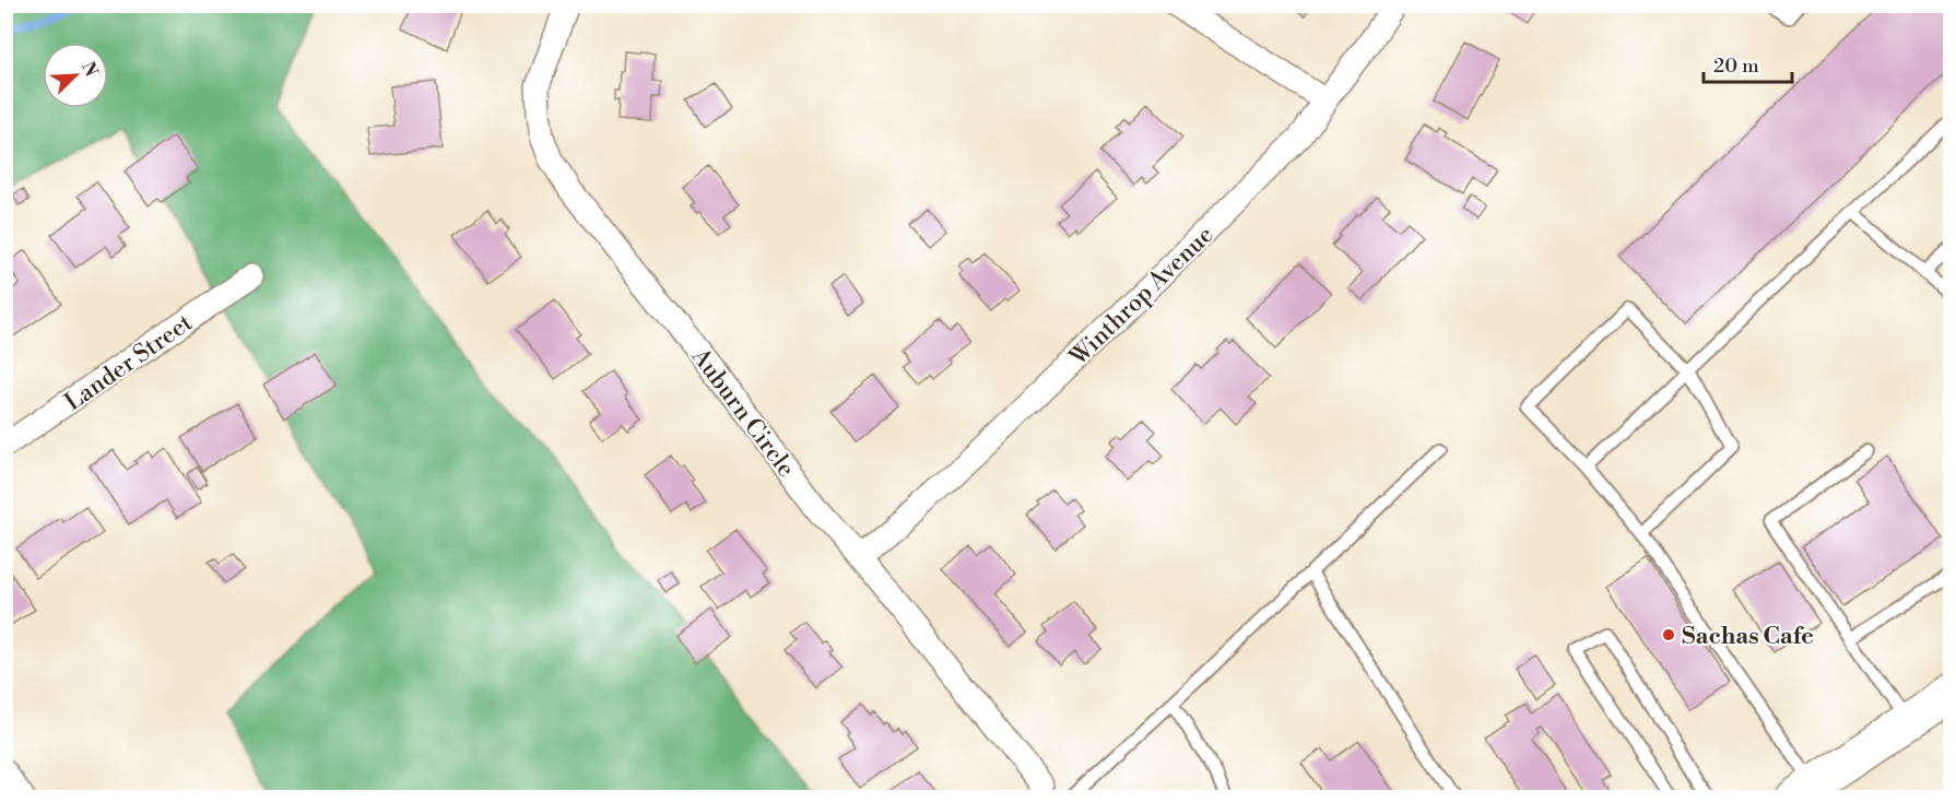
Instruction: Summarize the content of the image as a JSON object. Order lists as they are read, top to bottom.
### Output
{
  "streets": {
    "street": ["Winthrop Avenue", "Lander Street", "Auburn Circle"]
  },
  "crossings": [
    ["Winthrop Avenue", "Auburn Circle"]
  ],
  "places": ["Sachas Cafe"],
  "scale_bar": "20 m",
  "north": "top right"
}
